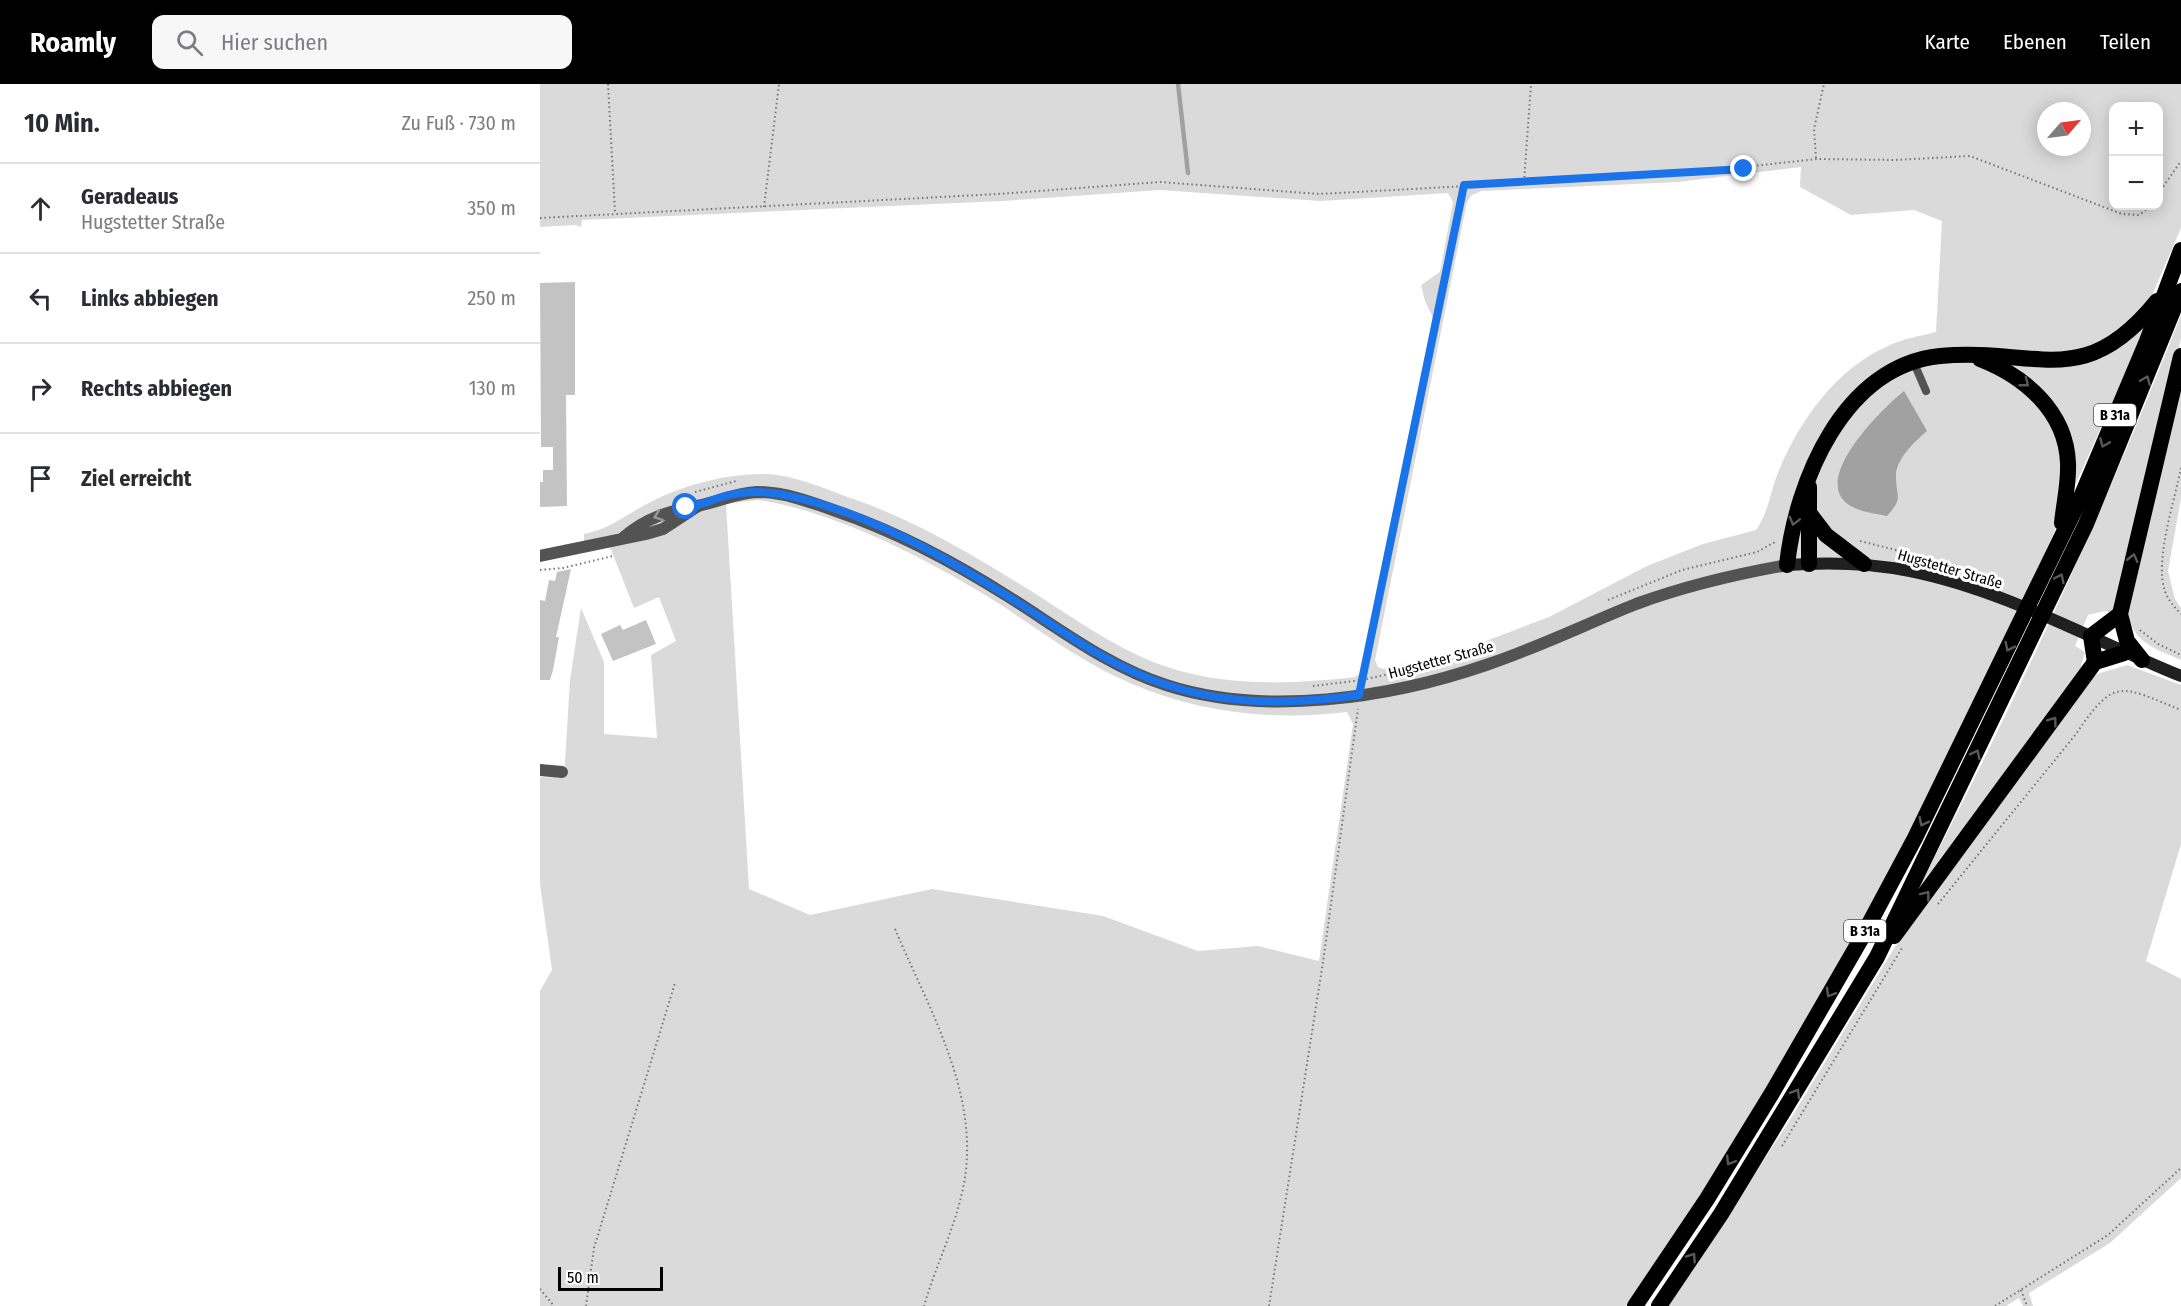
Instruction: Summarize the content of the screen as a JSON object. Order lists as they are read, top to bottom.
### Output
{
  "streets": {
    "highway": ["B 31a"],
    "main road": ["Hugstetter Straße"]
  },
  "scale_bar": "50 m",
  "north": "top right",
  "page": {
    "header": "Roamly",
    "search": "Hier suchen",
    "nav": ["Karte", "Ebenen", "Teilen"],
    "heading": ["10 Min.", "Zu Fuß · 730 m"],
    "map_buttons": ["+", "−"],
    "list": [
      ["Geradeaus", "Hugstetter Straße", "350 m"],
      ["Links abbiegen", "250 m"],
      ["Rechts abbiegen", "130 m"],
      "Ziel erreicht"
    ],
    "scale": "50 m"
  }
}
